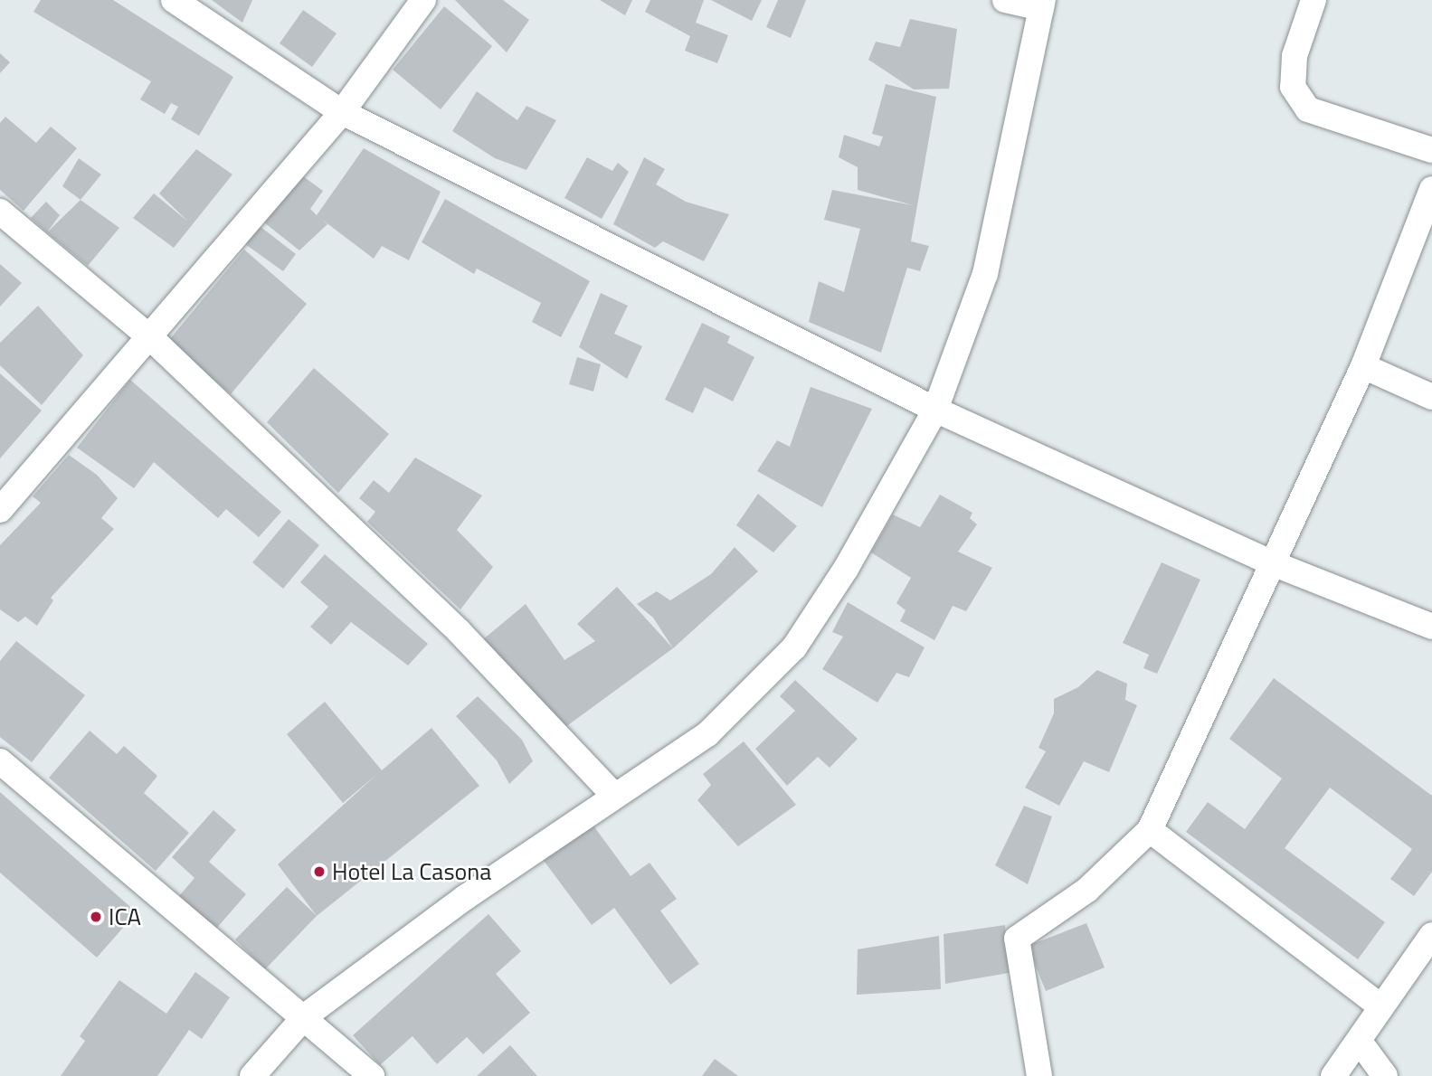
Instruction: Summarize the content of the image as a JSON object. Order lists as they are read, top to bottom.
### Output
{
  "places": ["Hotel La Casona", "ICA"]
}
